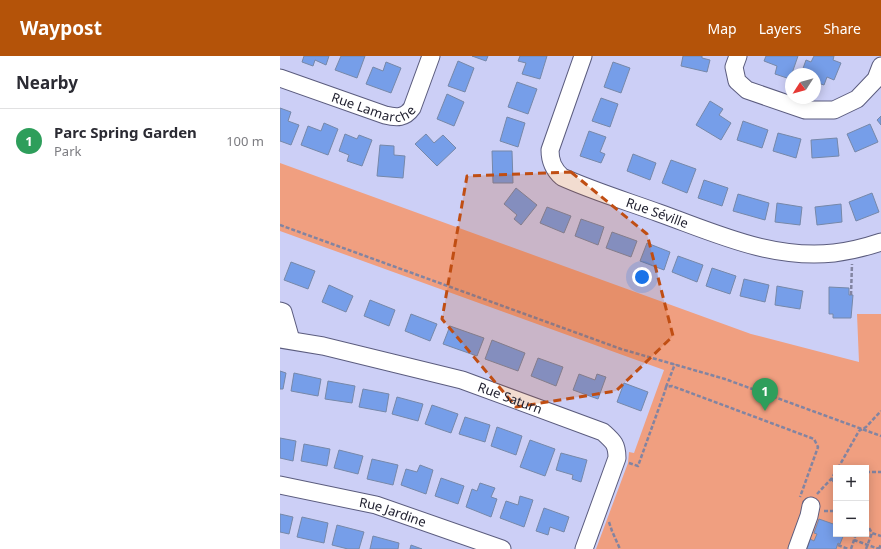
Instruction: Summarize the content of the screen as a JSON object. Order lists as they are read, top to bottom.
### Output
{
  "streets": {
    "street": [
      "Rue Lamarche",
      "Rue Séville",
      "Rue Saturn",
      "Rue Jardine"
    ]
  },
  "north": "bottom left",
  "page": {
    "header": "Waypost",
    "nav": ["Map", "Layers", "Share"],
    "heading": "Nearby",
    "list": [
      {
        "mark": "1",
        "name": "Parc Spring Garden",
        "note": "Park",
        "value": "100 m"
      }
    ],
    "pins": "1",
    "map_buttons": ["+", "−"]
  }
}
